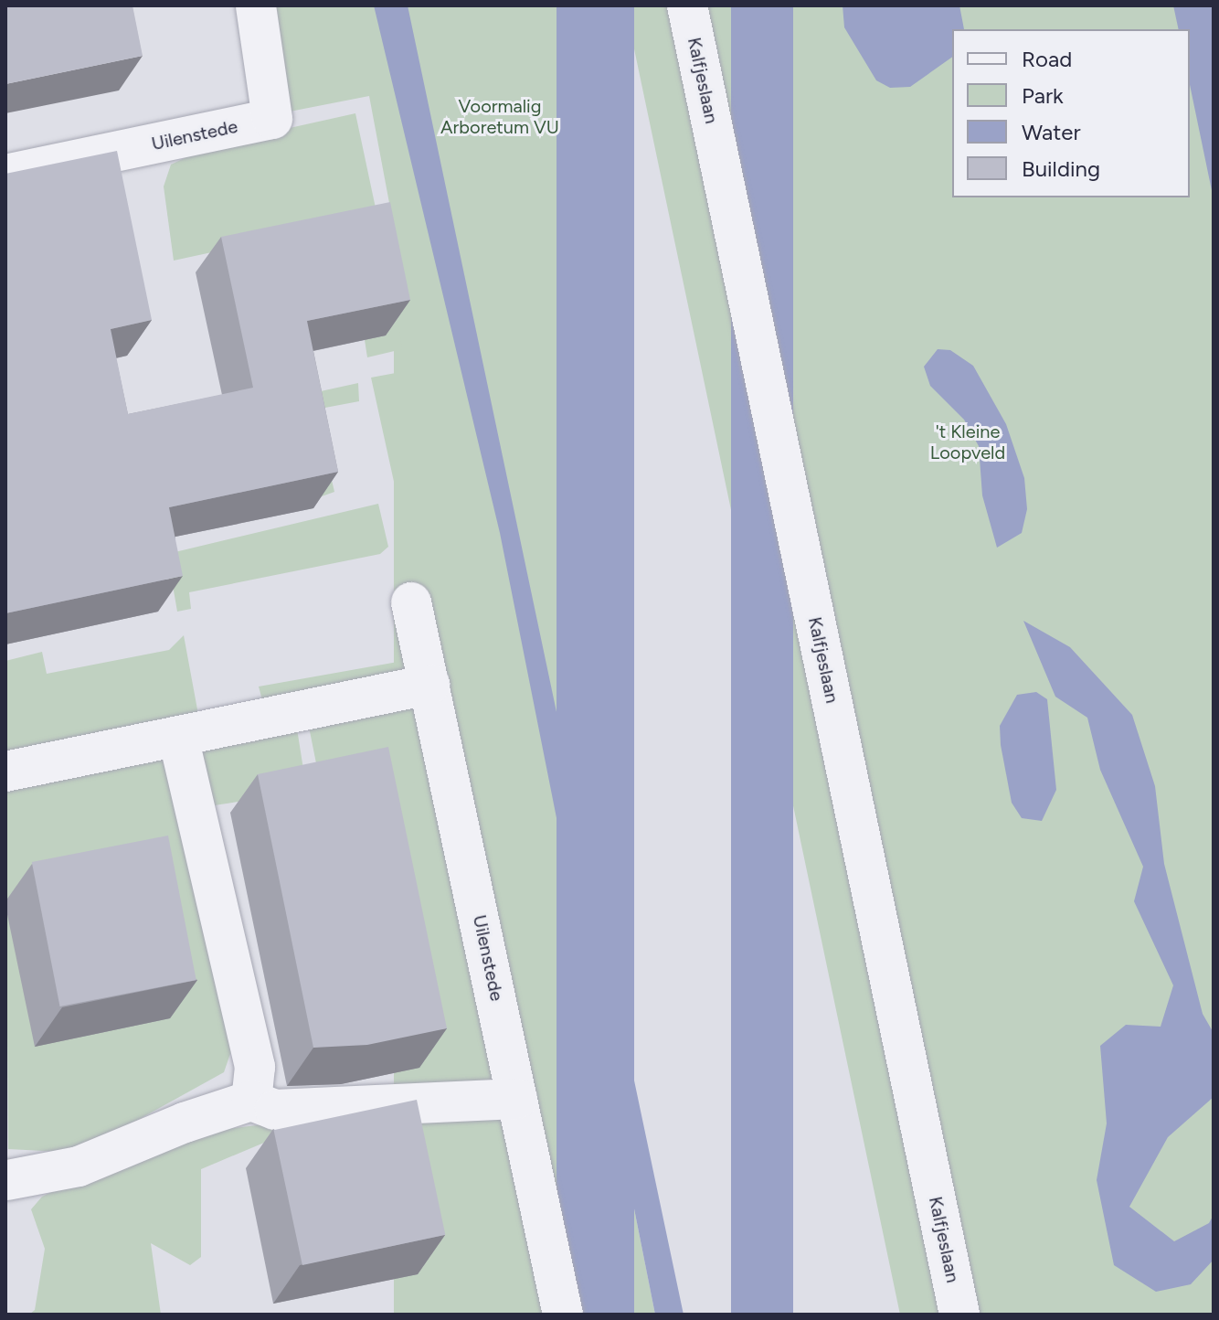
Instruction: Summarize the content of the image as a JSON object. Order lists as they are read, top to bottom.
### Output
{
  "streets": {
    "street": ["Kalfjeslaan", "Uilenstede"]
  },
  "parks": ["Voormalig Arboretum VU", "'t Kleine Loopveld"],
  "legend": [
    "Road",
    "Park",
    "Water",
    "Building"
  ]
}
